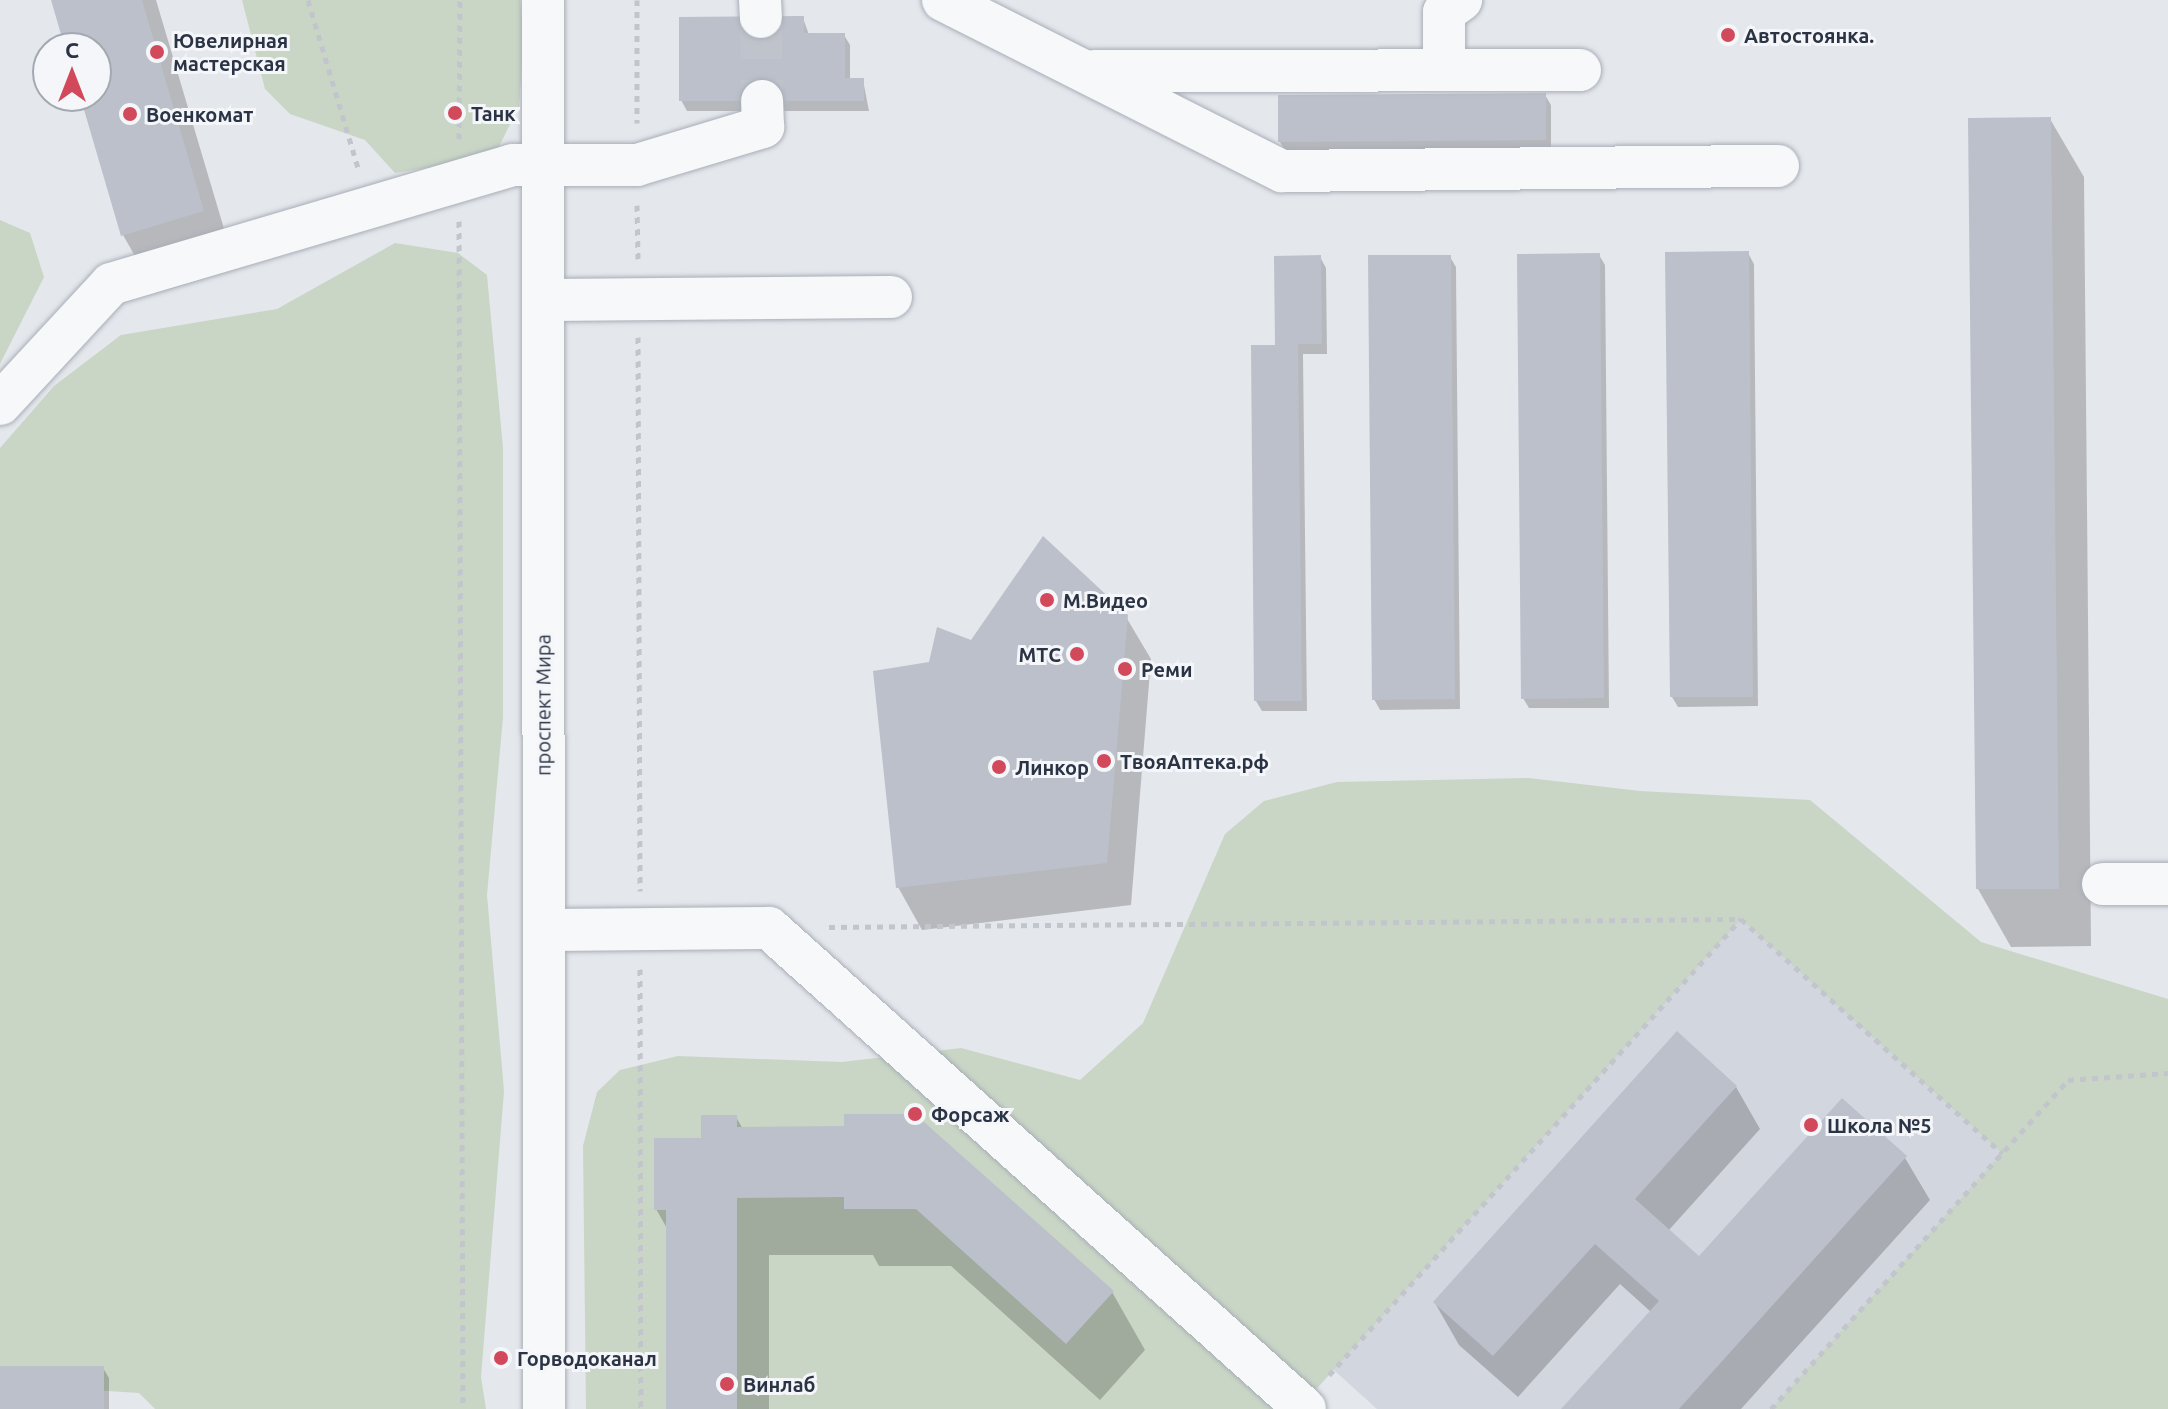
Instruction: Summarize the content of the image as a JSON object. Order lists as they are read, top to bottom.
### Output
{
  "streets": {
    "street": ["проспект Мира"]
  },
  "places": [
    "Автостоянка.",
    "Ювелирная мастерская",
    "Танк",
    "Военкомат",
    "М.Видео",
    "МТС",
    "Реми",
    "ТвояАптека.рф",
    "Линкор",
    "Форсаж",
    "Школа №5",
    "Горводоканал",
    "Винлаб"
  ],
  "north": "top"
}
